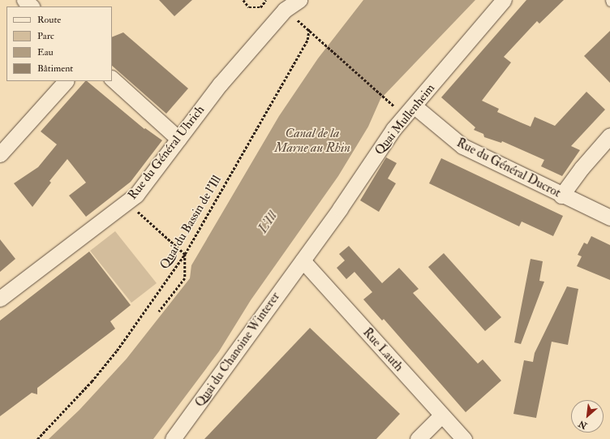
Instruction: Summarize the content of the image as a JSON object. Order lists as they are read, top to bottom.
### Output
{
  "streets": {
    "street": [
      "Quai Mullenheim",
      "Rue du Général Uhrich",
      "Rue du Général Ducrot",
      "Quai du Chanoine Winterer",
      "Rue Lauth"
    ],
    "path": ["Quai du Bassin de l'Ill"]
  },
  "crossings": [
    ["Quai Mullenheim", "Rue du Général Ducrot"],
    ["Quai Mullenheim", "Quai du Chanoine Winterer"],
    ["Quai Mullenheim", "Rue Lauth"],
    ["Quai du Chanoine Winterer", "Rue Lauth"]
  ],
  "water": ["Canal de la Marne au Rhin", "L'Ill"],
  "legend": [
    "Route",
    "Parc",
    "Eau",
    "Bâtiment"
  ],
  "north": "bottom left"
}
